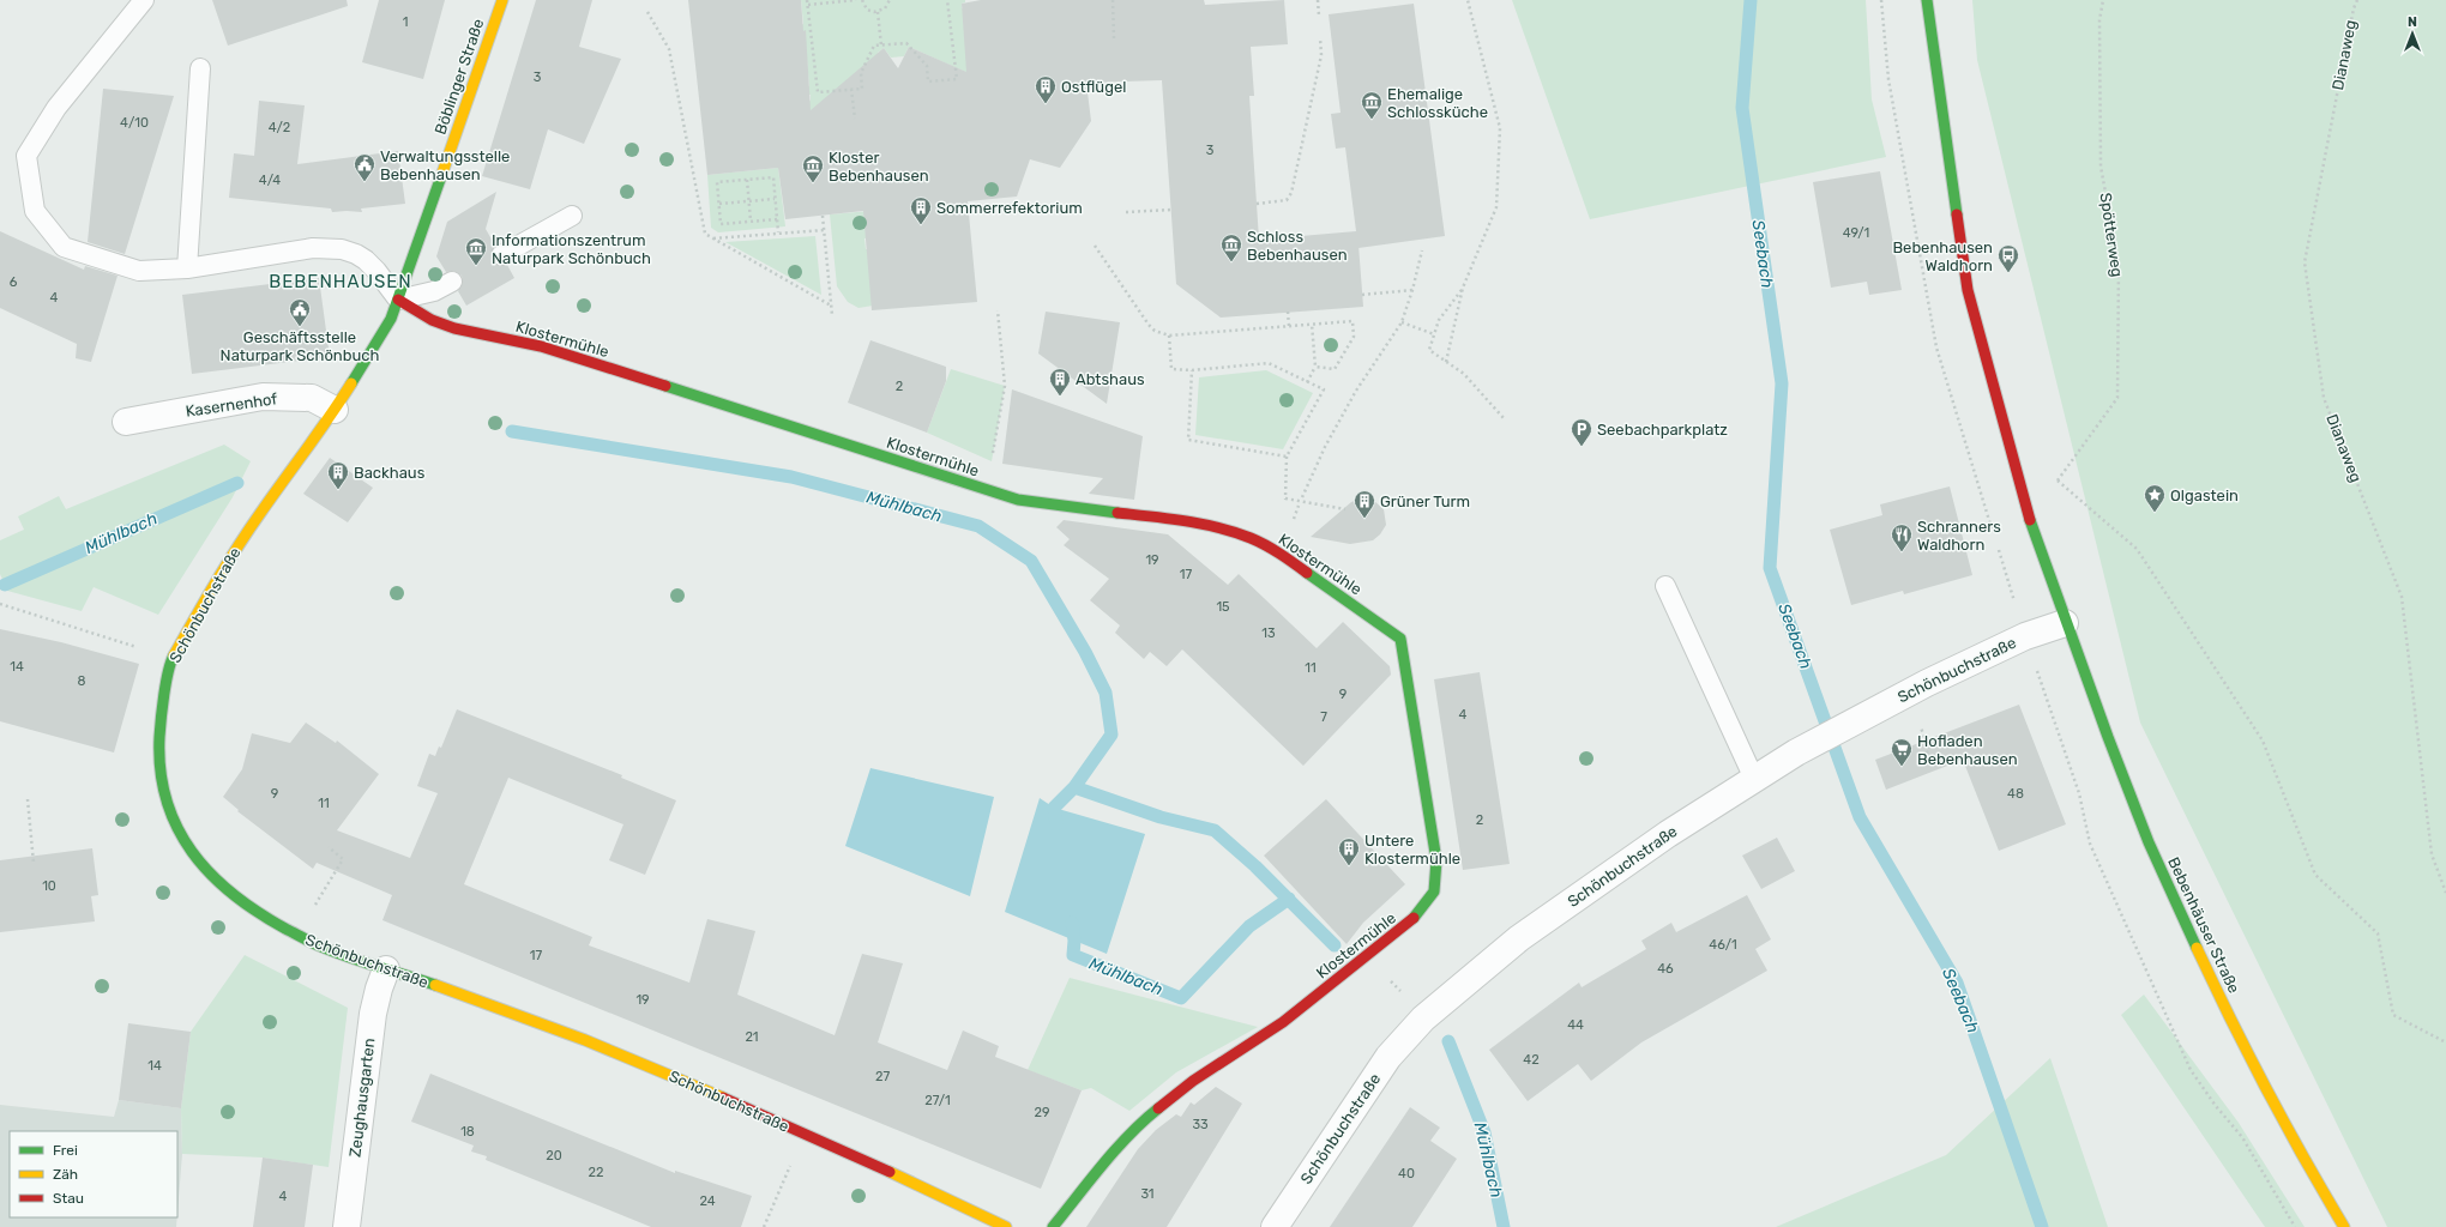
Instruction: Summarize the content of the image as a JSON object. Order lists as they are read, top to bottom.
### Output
{
  "streets": {
    "street": [
      "Böblinger Straße",
      "Klostermühle",
      "Kasernenhof",
      "Schönbuchstraße",
      "Bebenhäuser Straße",
      "Zeughausgarten"
    ],
    "path": ["Dianaweg", "Spötterweg"]
  },
  "crossings": [
    ["Böblinger Straße", "Klostermühle"],
    ["Böblinger Straße", "Schönbuchstraße"],
    ["Klostermühle", "Schönbuchstraße"],
    ["Kasernenhof", "Schönbuchstraße"],
    ["Schönbuchstraße", "Bebenhäuser Straße"],
    ["Schönbuchstraße", "Zeughausgarten"]
  ],
  "districts": ["BEBENHAUSEN"],
  "water": ["Seebach", "Mühlbach"],
  "places": {
    "building": [
      "Ostflügel",
      "Sommerrefektorium",
      "Abtshaus",
      "Backhaus",
      "Grüner Turm",
      "Untere Klostermühle"
    ],
    "museum": [
      "Ehemalige Schlossküche",
      "Kloster Bebenhausen",
      "Schloss Bebenhausen",
      "Informationszentrum Naturpark Schönbuch"
    ],
    "public building": ["Verwaltungsstelle Bebenhausen", "Geschäftsstelle Naturpark Schönbuch"],
    "bus stop": ["Bebenhausen Waldhorn"],
    "parking": ["Seebachparkplatz"],
    "place": ["Olgastein"],
    "restaurant": ["Schranners Waldhorn"],
    "supermarket": ["Hofladen Bebenhausen"]
  },
  "house_numbers": [
    "1",
    "3",
    "4/10",
    "4/2",
    "3",
    "4/4",
    "49/1",
    "6",
    "4",
    "2",
    "19",
    "17",
    "15",
    "13",
    "14",
    "11",
    "8",
    "9",
    "4",
    "7",
    "9",
    "48",
    "11",
    "2",
    "10",
    "46/1",
    "17",
    "46",
    "19",
    "44",
    "21",
    "42",
    "14",
    "27",
    "27/1",
    "29",
    "33",
    "18",
    "20",
    "22",
    "40",
    "31",
    "4",
    "24"
  ],
  "legend": ["Frei", "Zäh", "Stau"],
  "north": "top"
}
